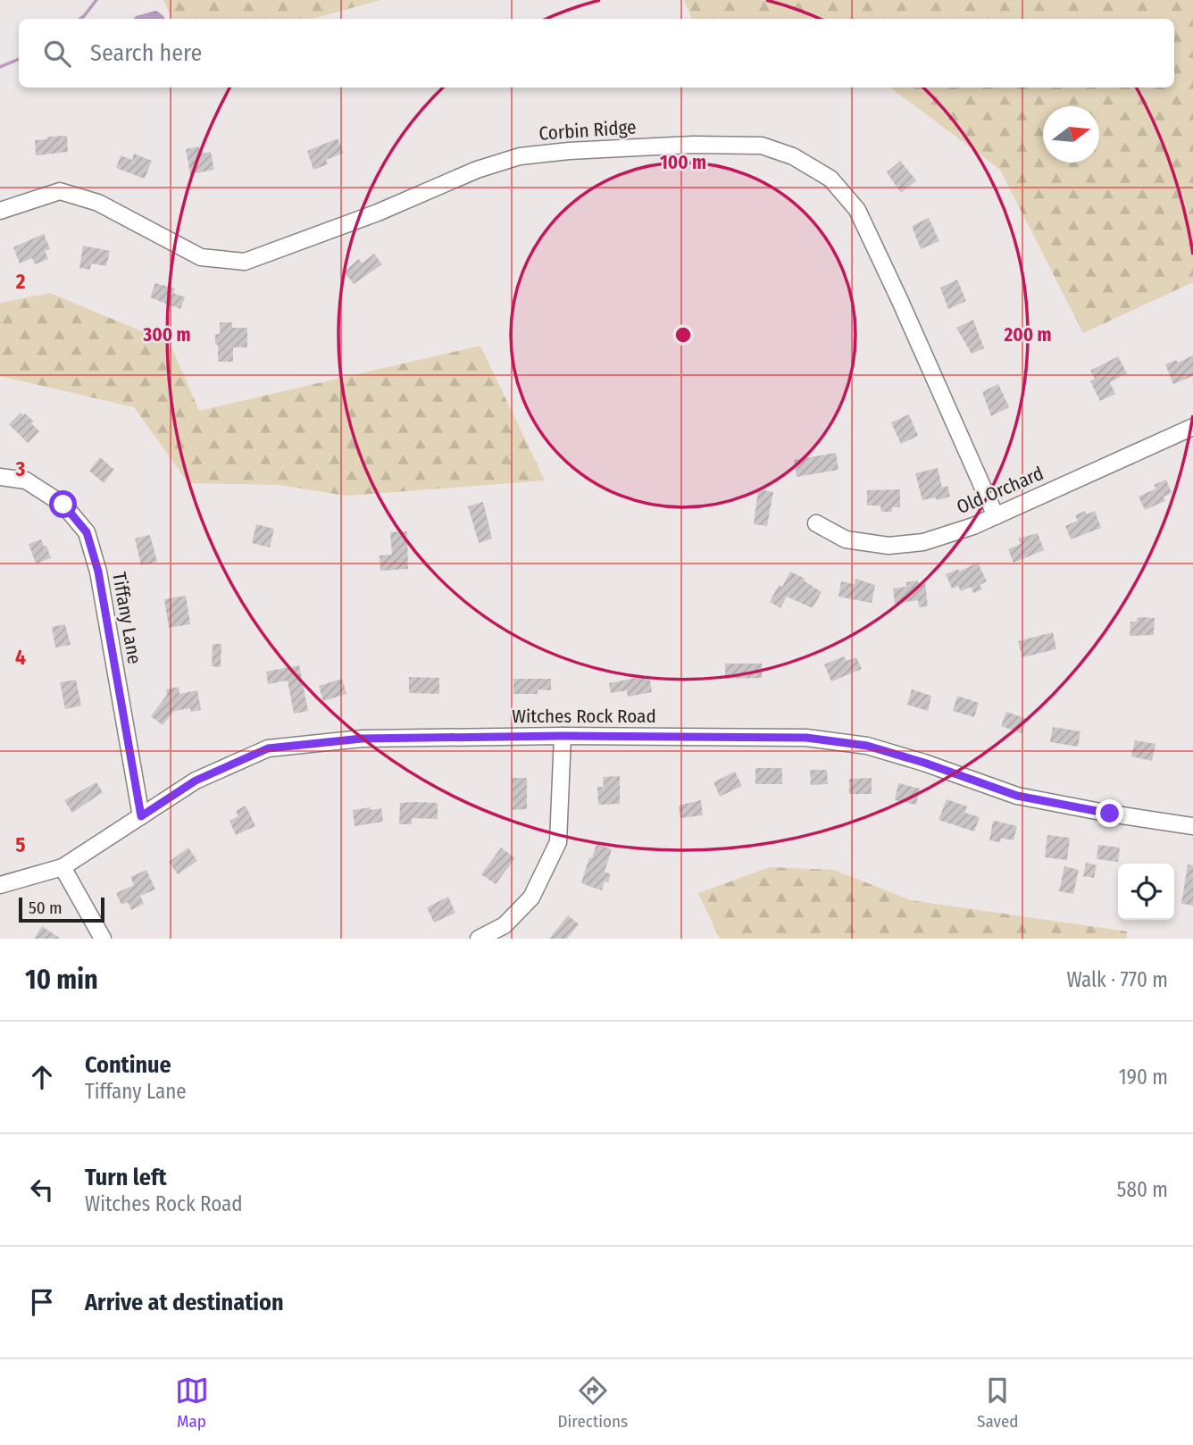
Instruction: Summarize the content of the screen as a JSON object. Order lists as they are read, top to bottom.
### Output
{
  "streets": {
    "street": [
      "Corbin Ridge",
      "Old Orchard",
      "Tiffany Lane",
      "Witches Rock Road"
    ]
  },
  "crossings": [
    ["Corbin Ridge", "Old Orchard"],
    ["Tiffany Lane", "Witches Rock Road"]
  ],
  "scale_bar": "50 m",
  "north": "right",
  "page": {
    "search": "Search here",
    "scale": "50 m",
    "heading": ["10 min", "Walk · 770 m"],
    "list": [
      ["Continue", "Tiffany Lane", "190 m"],
      ["Turn left", "Witches Rock Road", "580 m"],
      "Arrive at destination"
    ],
    "nav": ["Map", "Directions", "Saved"]
  },
  "grid": {
    "rows": [
      "2",
      "3",
      "4",
      "5"
    ]
  },
  "rings": ["100 m", "200 m", "300 m"]
}
